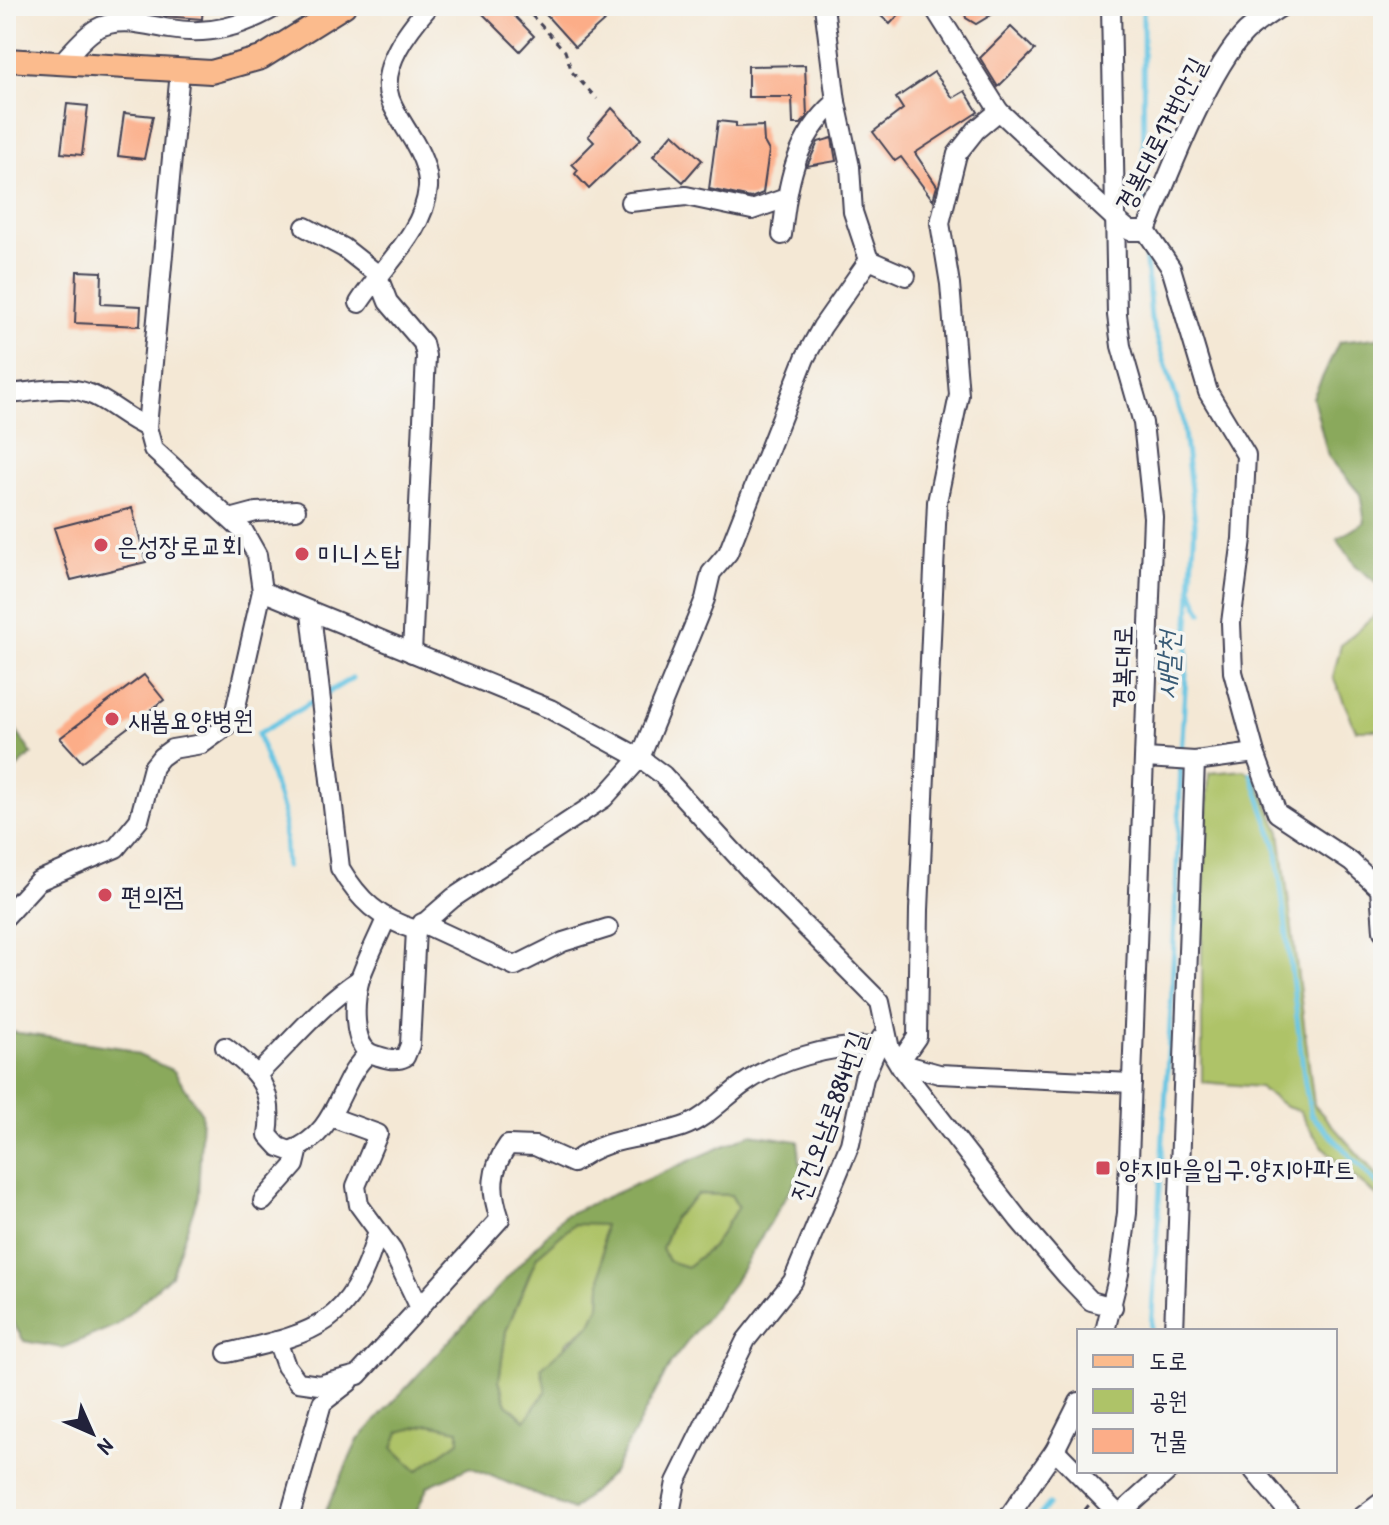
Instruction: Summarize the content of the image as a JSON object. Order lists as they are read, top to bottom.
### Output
{
  "streets": {
    "street": ["경복대로17번안길", "경복대로", "진건오남로884번길"]
  },
  "crossings": [
    ["경복대로17번안길", "경복대로"]
  ],
  "water": ["새말천"],
  "places": {
    "other": [
      "은성장로교회",
      "미니스탑",
      "새봄요양병원",
      "편의점"
    ],
    "transit": ["양지마을입구.양지아파트"]
  },
  "legend": ["도로", "공원", "건물"],
  "north": "bottom right"
}
